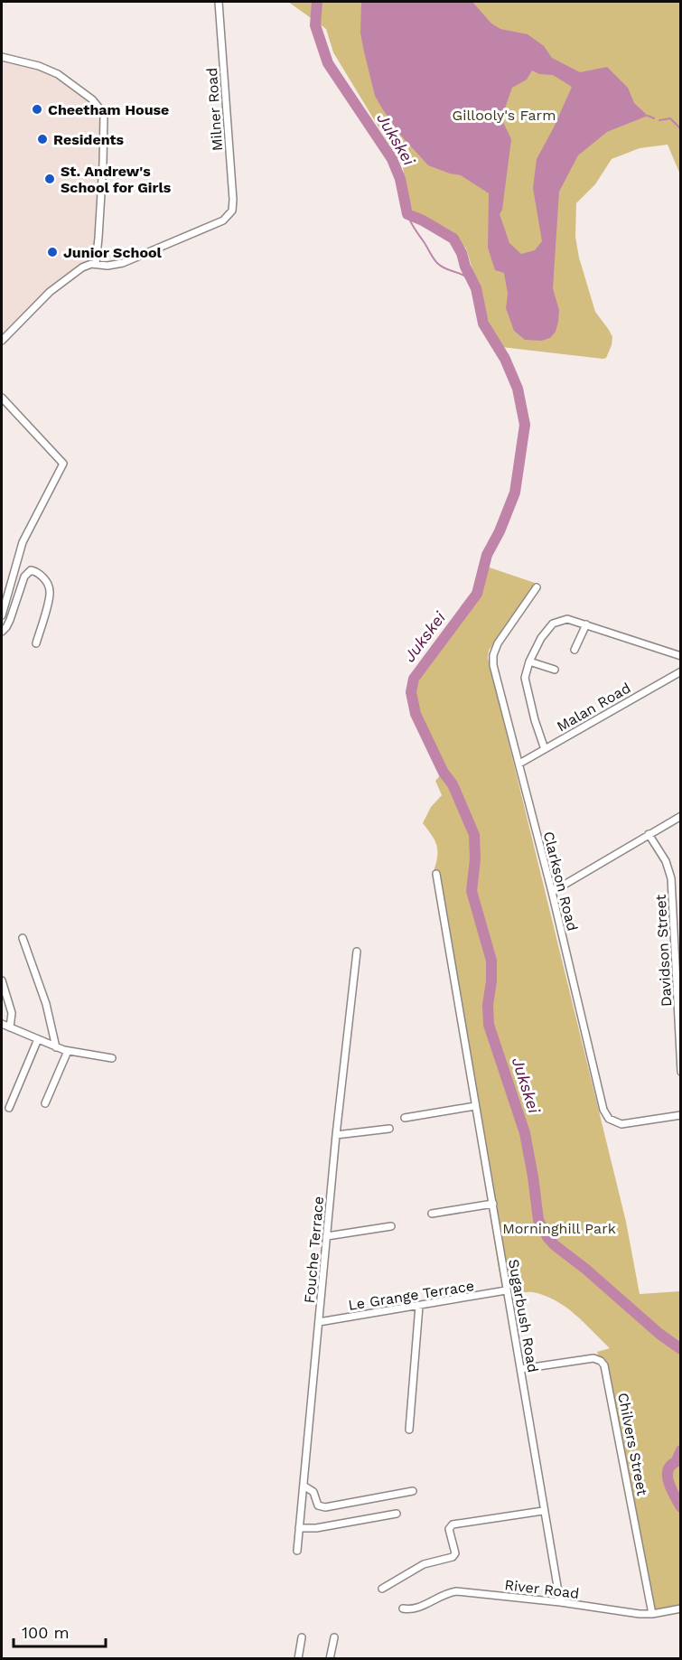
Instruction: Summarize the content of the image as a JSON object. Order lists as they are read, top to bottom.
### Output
{
  "streets": {
    "street": [
      "Milner Road",
      "Malan Road",
      "Clarkson Road",
      "Davidson Street",
      "Fouche Terrace",
      "Le Grange Terrace",
      "Sugarbush Road",
      "Chilvers Street",
      "River Road"
    ]
  },
  "crossings": [
    ["Malan Road", "Clarkson Road"],
    ["Fouche Terrace", "Le Grange Terrace"],
    ["Le Grange Terrace", "Sugarbush Road"],
    ["Sugarbush Road", "Chilvers Street"],
    ["Sugarbush Road", "River Road"],
    ["Chilvers Street", "River Road"]
  ],
  "water": ["Jukskei"],
  "parks": ["Gillooly's Farm", "Morninghill Park"],
  "places": [
    "Cheetham House",
    "Residents",
    "St. Andrew's School for Girls",
    "Junior School"
  ],
  "scale_bar": "100 m"
}
